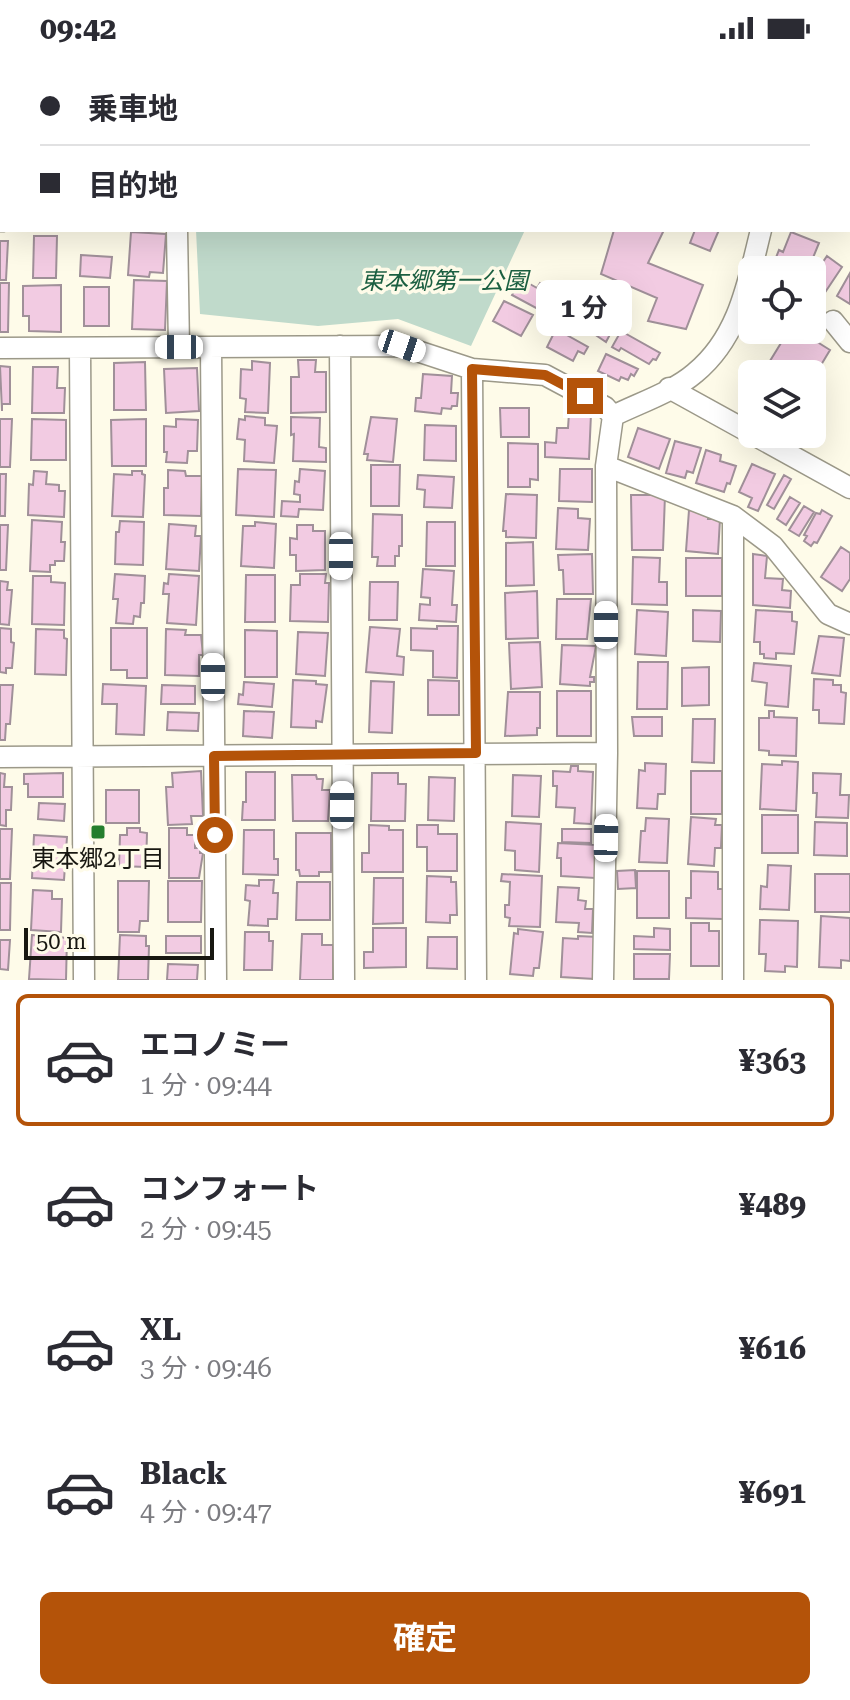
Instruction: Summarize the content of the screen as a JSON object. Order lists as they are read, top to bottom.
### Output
{
  "parks": ["東本郷第一公園"],
  "places": {
    "transit": ["東本郷2丁目"]
  },
  "scale_bar": "50 m",
  "page": {
    "status": "09:42",
    "banner": ["乗車地", "目的地"],
    "bubble": "1 分",
    "scale": "50 m",
    "list": [
      {
        "name": "エコノミー",
        "note": "1 分 · 09:44",
        "value": "¥363"
      },
      {
        "name": "コンフォート",
        "note": "2 分 · 09:45",
        "value": "¥489"
      },
      {
        "name": "XL",
        "note": "3 分 · 09:46",
        "value": "¥616"
      },
      {
        "name": "Black",
        "note": "4 分 · 09:47",
        "value": "¥691"
      }
    ],
    "buttons": "確定"
  }
}
